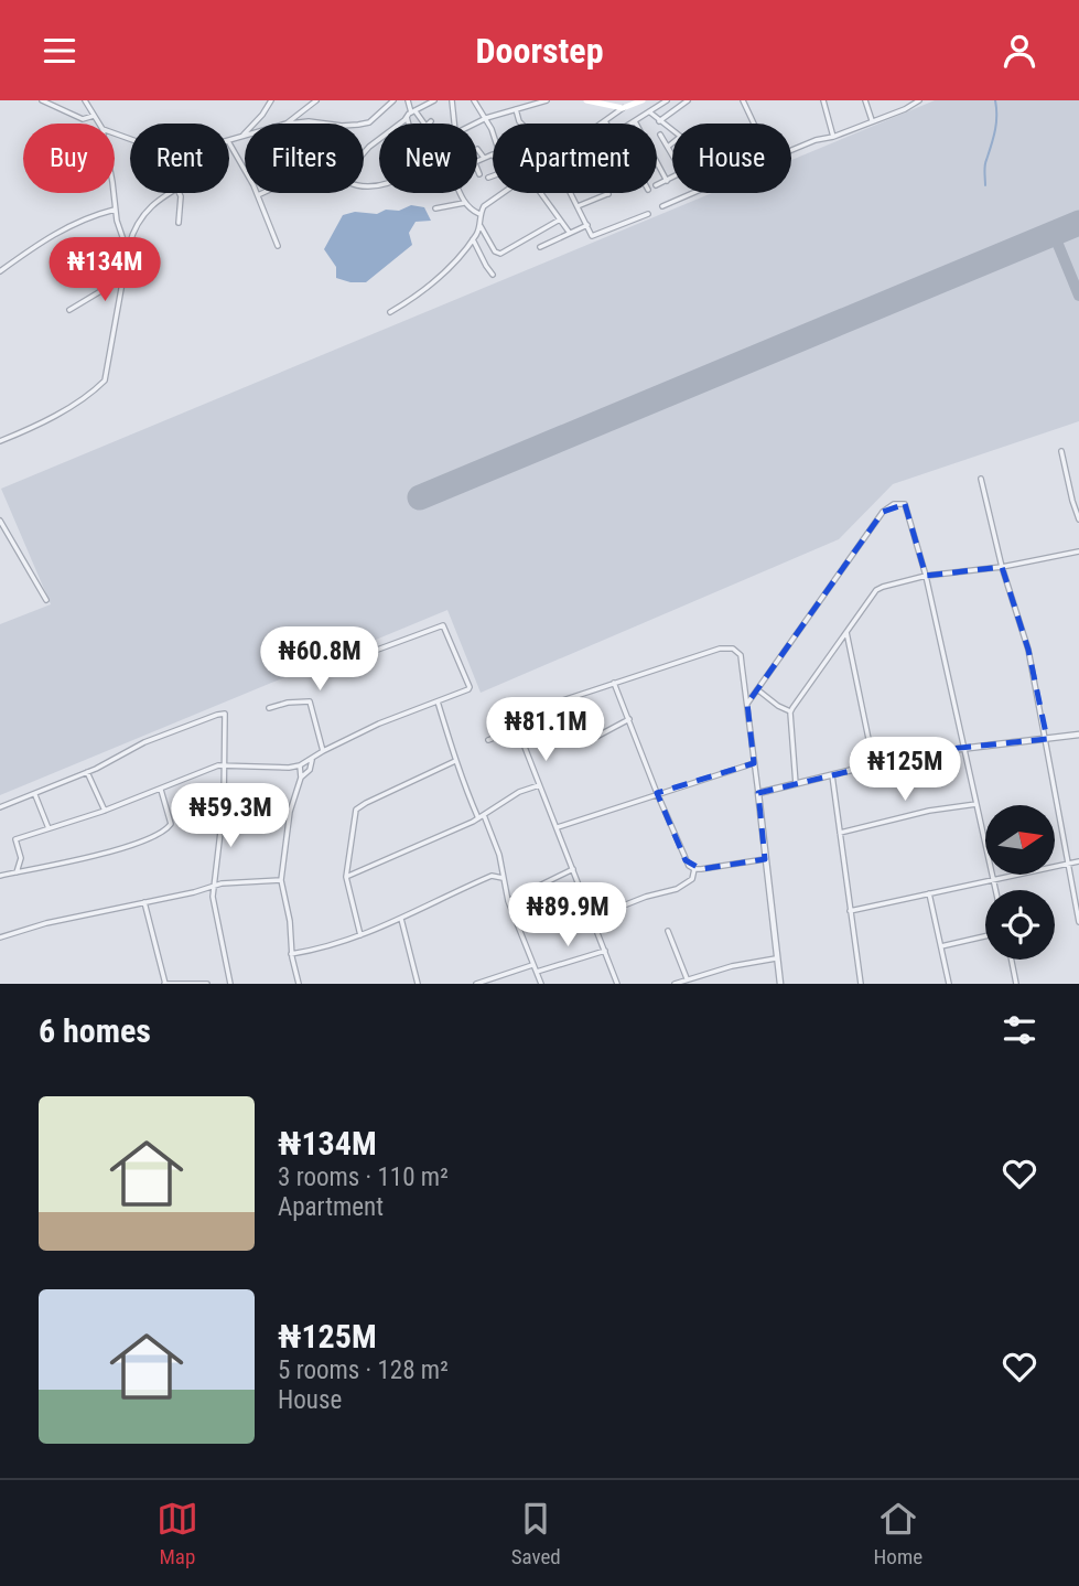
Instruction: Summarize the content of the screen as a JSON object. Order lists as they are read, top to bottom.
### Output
{
  "north": "right",
  "page": {
    "header": "Doorstep",
    "chip": [
      "Buy",
      "Rent",
      "Filters",
      "New",
      "Apartment",
      "House"
    ],
    "price": [
      "₦134M",
      "₦60.8M",
      "₦81.1M",
      "₦125M",
      "₦59.3M",
      "₦89.9M"
    ],
    "heading": "6 homes",
    "list": [
      {
        "name": "₦134M",
        "note": "3 rooms · 110 m² · Apartment"
      },
      {
        "name": "₦125M",
        "note": "5 rooms · 128 m² · House"
      }
    ],
    "tabs": ["Map", "Saved", "Home"]
  }
}
